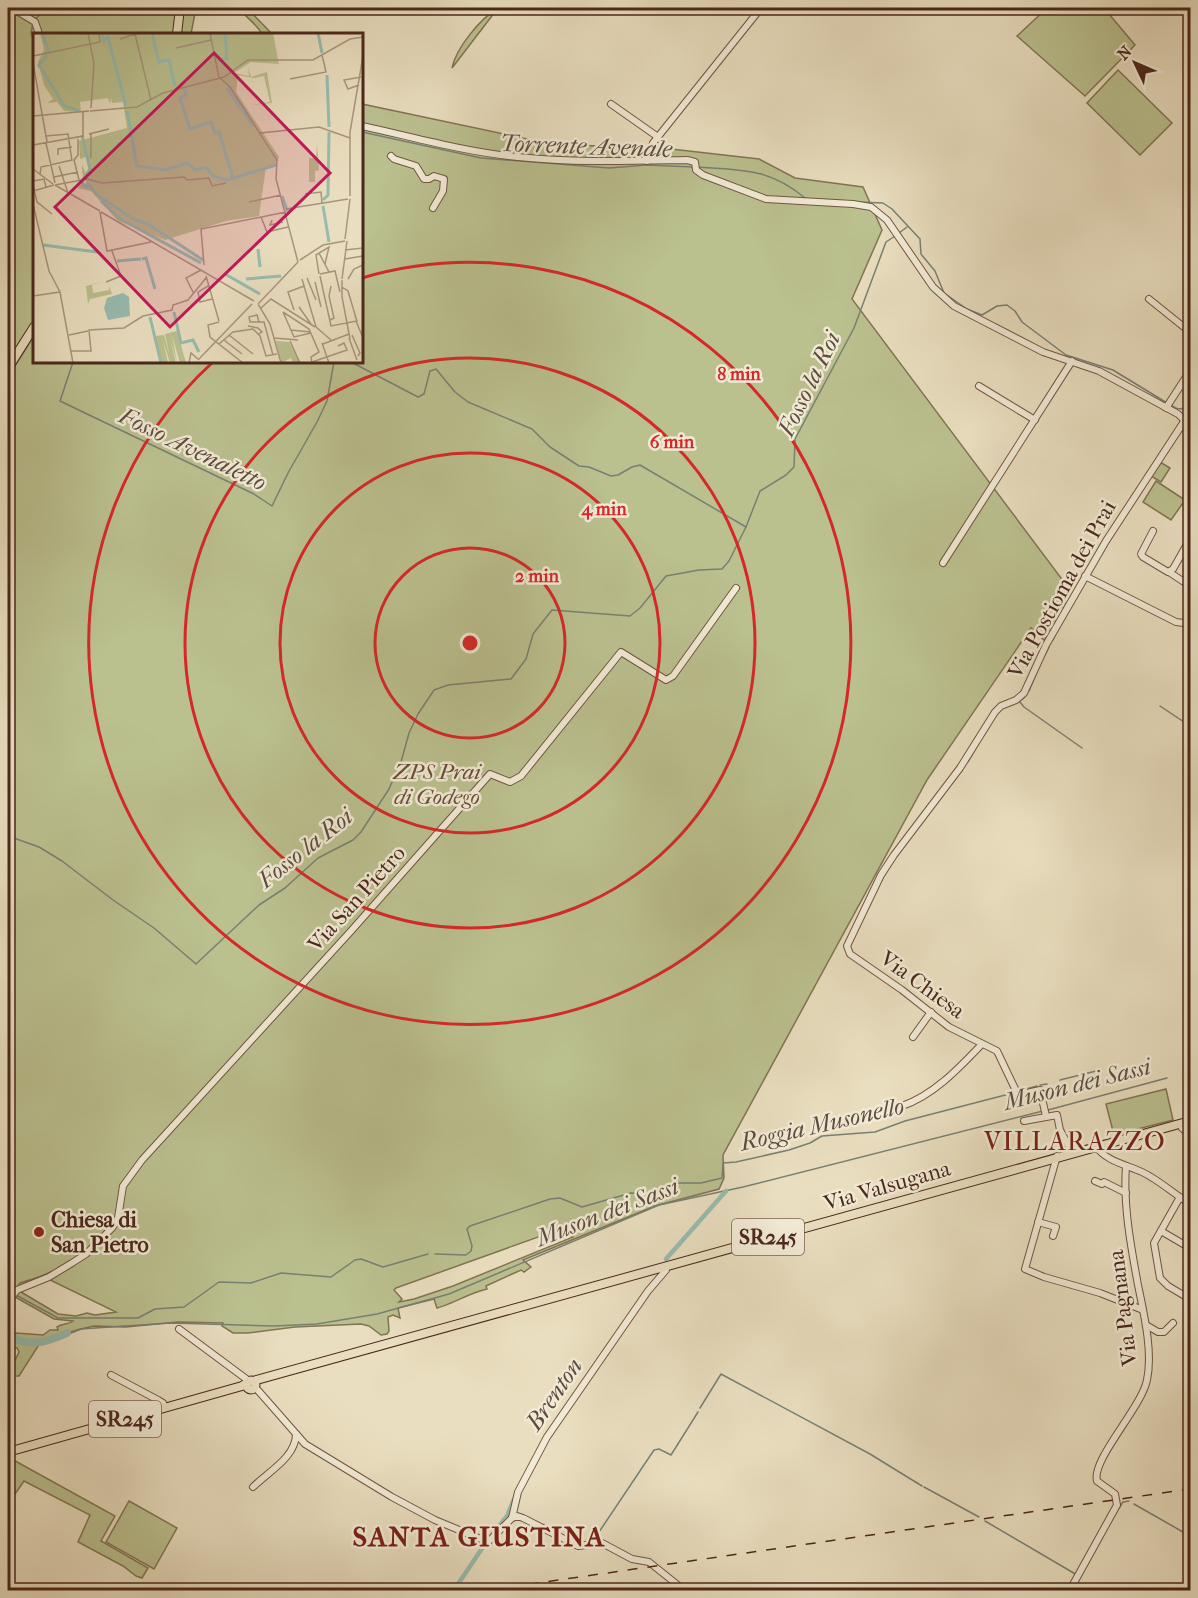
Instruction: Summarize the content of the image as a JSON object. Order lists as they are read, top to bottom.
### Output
{
  "streets": {
    "main road": ["Via Valsugana", "SR245"],
    "street": [
      "Via Postioma dei Prai",
      "Via San Pietro",
      "Via Chiesa",
      "Via Pagnana"
    ]
  },
  "crossings": [
    ["Via Postioma dei Prai", "Via Chiesa"],
    ["Via Chiesa", "Via Valsugana"],
    ["Via Valsugana", "SR245"]
  ],
  "districts": ["VILLARAZZO", "SANTA GIUSTINA"],
  "water": [
    "Torrente Avenale",
    "Fosso la Roi",
    "Fosso Avenaletto",
    "Muson dei Sassi",
    "Roggia Musonello",
    "Brenton"
  ],
  "parks": ["ZPS Prai di Godego"],
  "places": ["Chiesa di San Pietro"],
  "north": "top left",
  "rings": [
    "8 min",
    "6 min",
    "4 min",
    "2 min"
  ]
}
